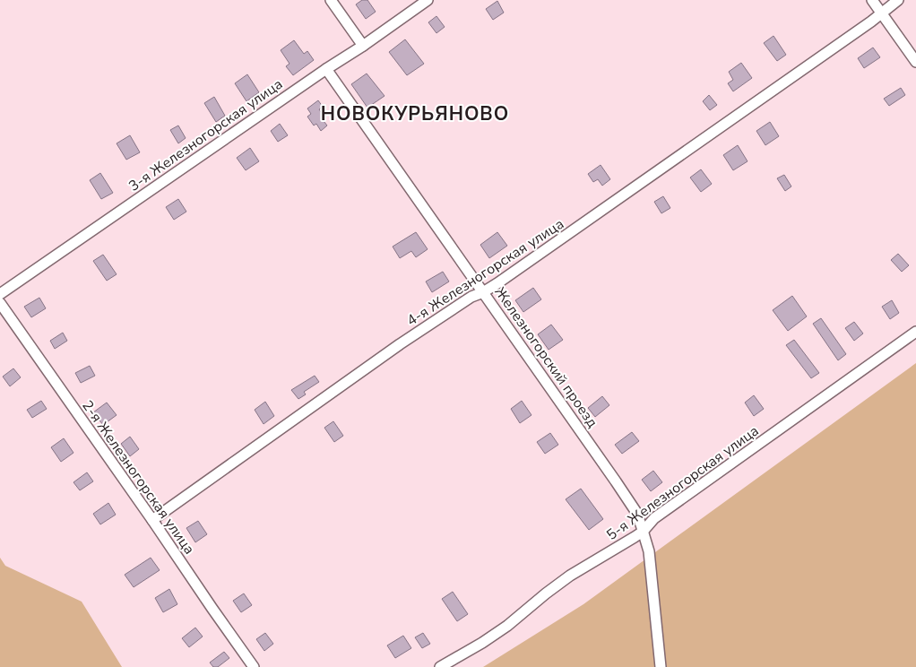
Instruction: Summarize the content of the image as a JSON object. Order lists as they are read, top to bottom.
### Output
{
  "streets": {
    "street": [
      "3-я Железногорская улица",
      "4-я Железногорская улица",
      "Железногорский проезд",
      "2-я Железногорская улица",
      "5-я Железногорская улица"
    ]
  },
  "crossings": [
    ["3-я Железногорская улица", "Железногорский проезд"],
    ["4-я Железногорская улица", "Железногорский проезд"],
    ["4-я Железногорская улица", "2-я Железногорская улица"],
    ["Железногорский проезд", "5-я Железногорская улица"]
  ],
  "districts": ["НОВОКУРЬЯНОВО"]
}
